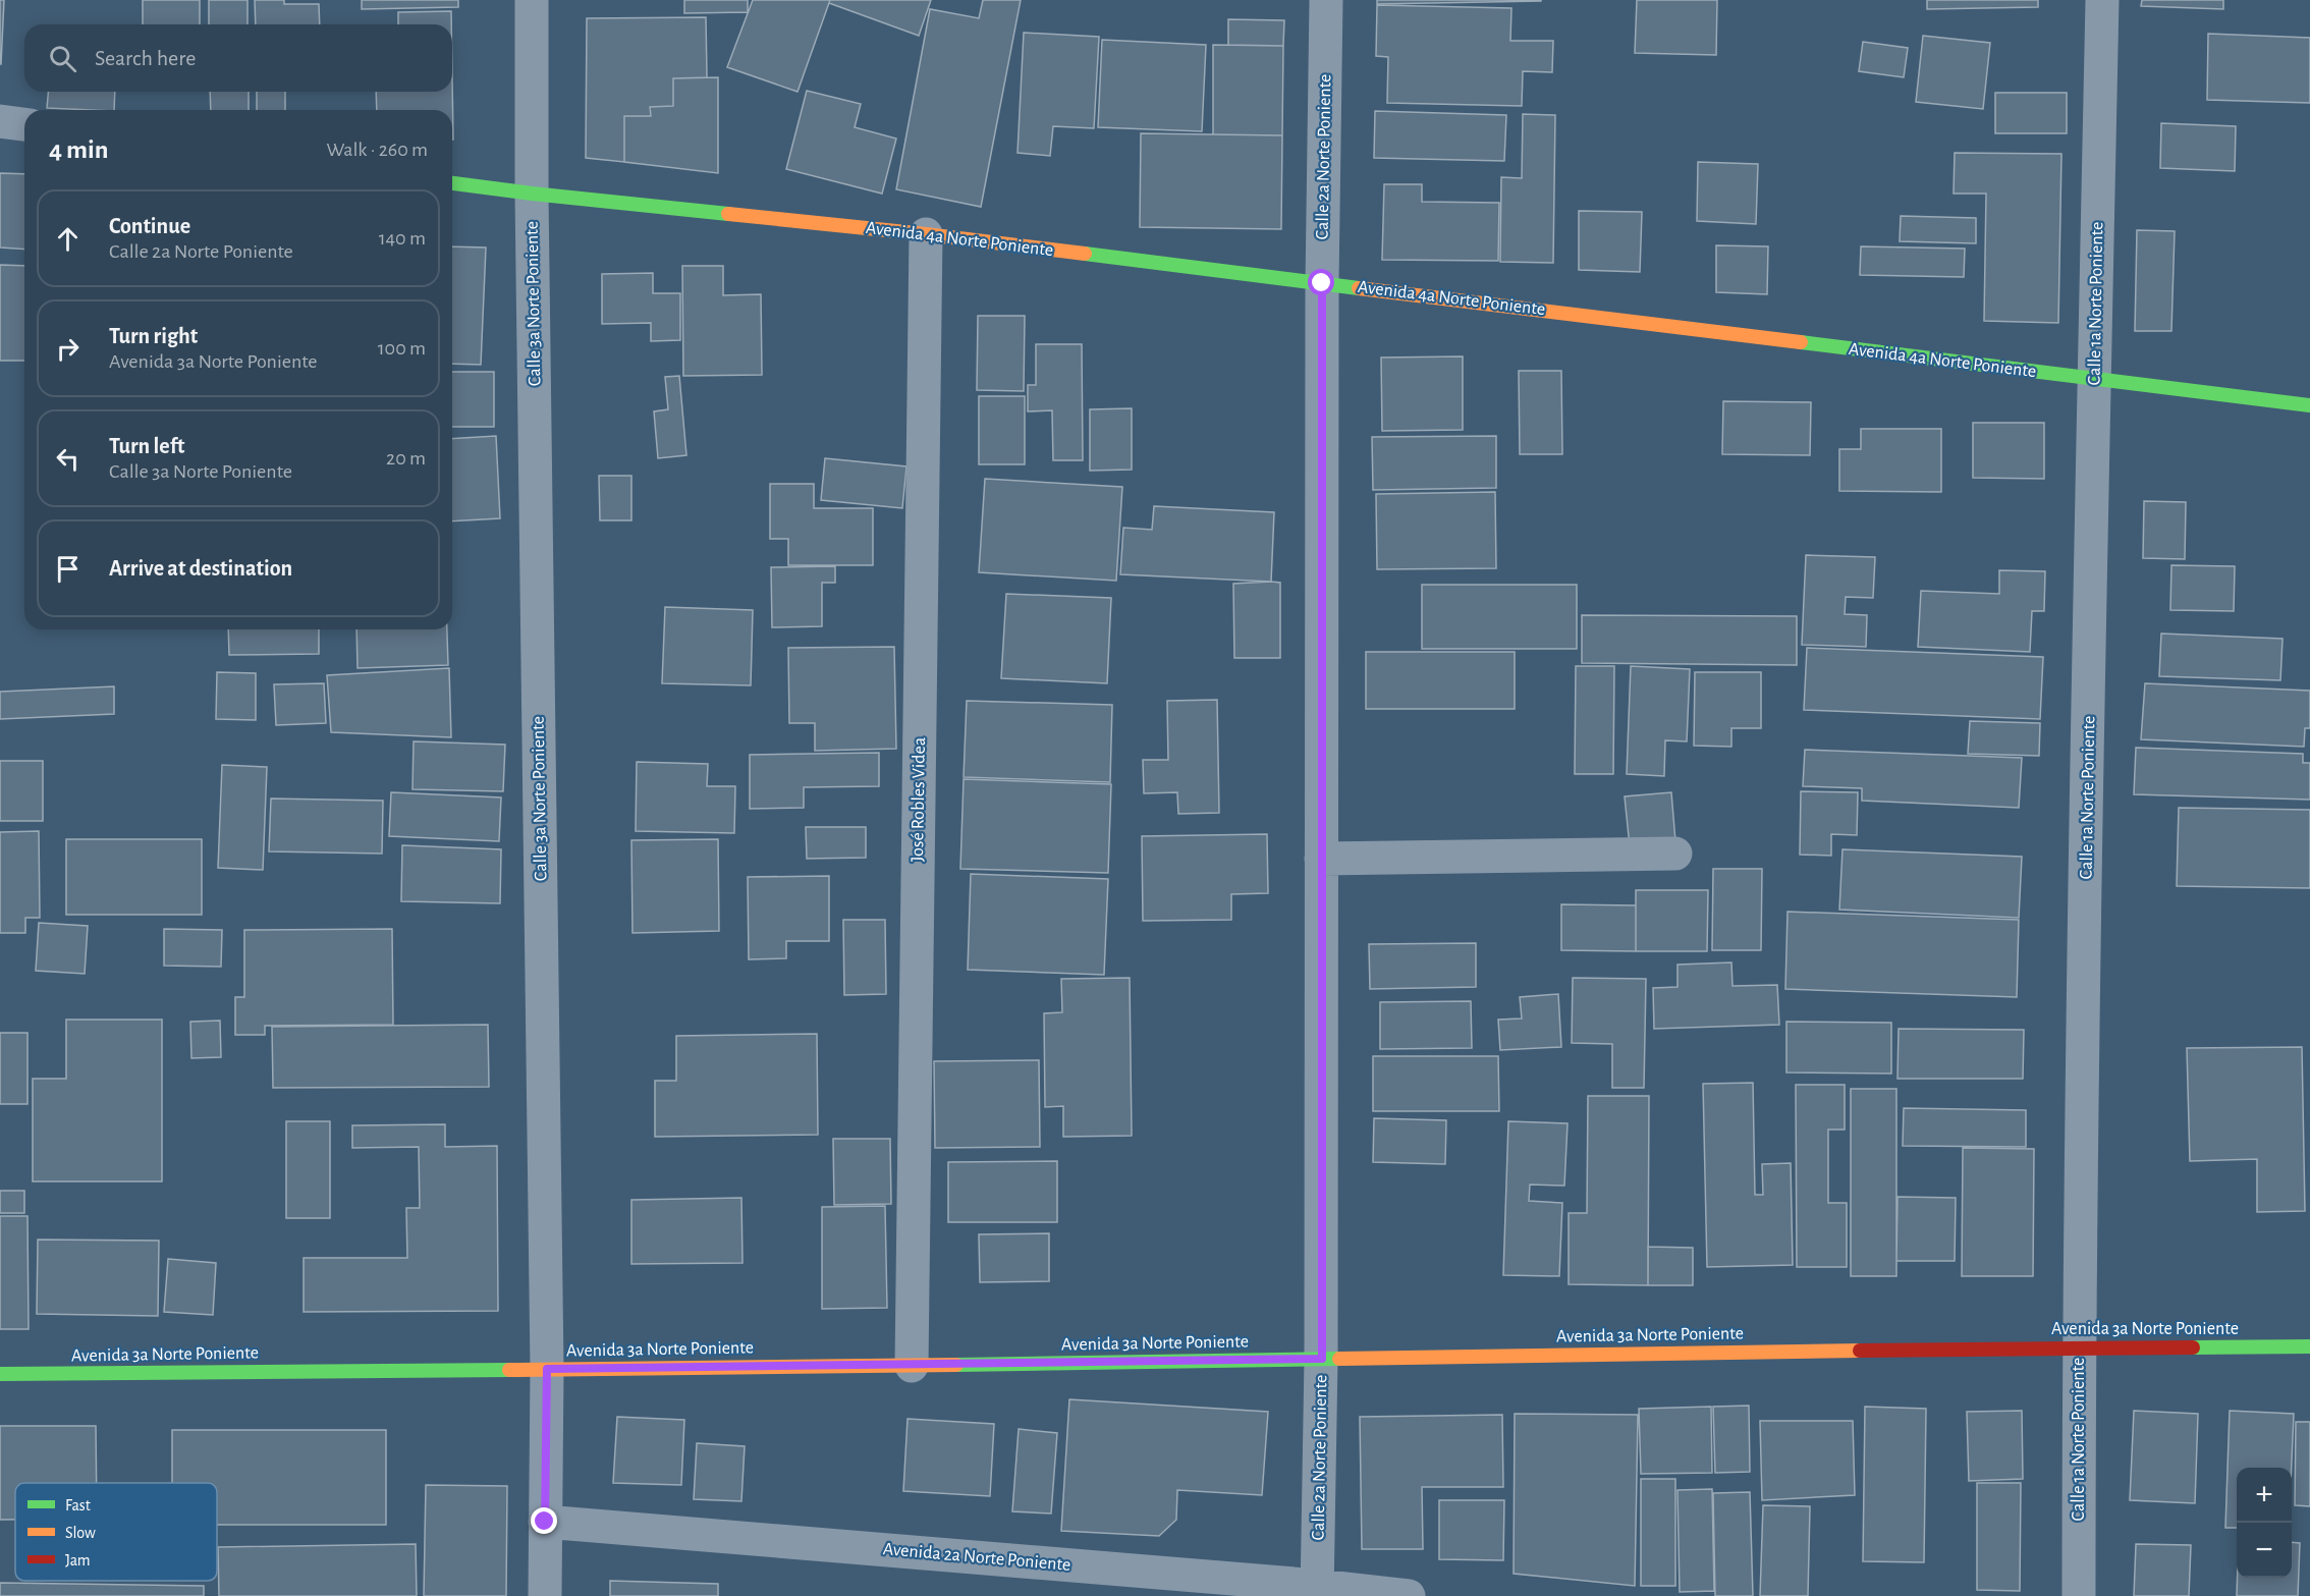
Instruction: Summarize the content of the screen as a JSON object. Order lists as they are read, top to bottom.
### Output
{
  "streets": {
    "main road": ["Avenida 4a Norte Poniente", "Avenida 3a Norte Poniente"],
    "street": [
      "Calle 2a Norte Poniente",
      "Calle 3a Norte Poniente",
      "Calle 1a Norte Poniente",
      "José Robles Videa",
      "Avenida 2a Norte Poniente"
    ]
  },
  "crossings": [
    ["Calle 2a Norte Poniente", "Avenida 4a Norte Poniente"],
    ["Calle 2a Norte Poniente", "Avenida 3a Norte Poniente"],
    ["Calle 2a Norte Poniente", "Avenida 2a Norte Poniente"],
    ["Avenida 4a Norte Poniente", "Calle 3a Norte Poniente"],
    ["Avenida 4a Norte Poniente", "Calle 1a Norte Poniente"],
    ["Avenida 4a Norte Poniente", "José Robles Videa"],
    ["Calle 3a Norte Poniente", "Avenida 3a Norte Poniente"],
    ["Calle 3a Norte Poniente", "Avenida 2a Norte Poniente"],
    ["Calle 1a Norte Poniente", "Avenida 3a Norte Poniente"],
    ["José Robles Videa", "Avenida 3a Norte Poniente"]
  ],
  "legend": ["Fast", "Slow", "Jam"],
  "page": {
    "search": "Search here",
    "heading": ["4 min", "Walk · 260 m"],
    "list": [
      ["Continue", "Calle 2a Norte Poniente", "140 m"],
      ["Turn right", "Avenida 3a Norte Poniente", "100 m"],
      ["Turn left", "Calle 3a Norte Poniente", "20 m"],
      "Arrive at destination"
    ],
    "map_buttons": ["+", "−"]
  }
}
